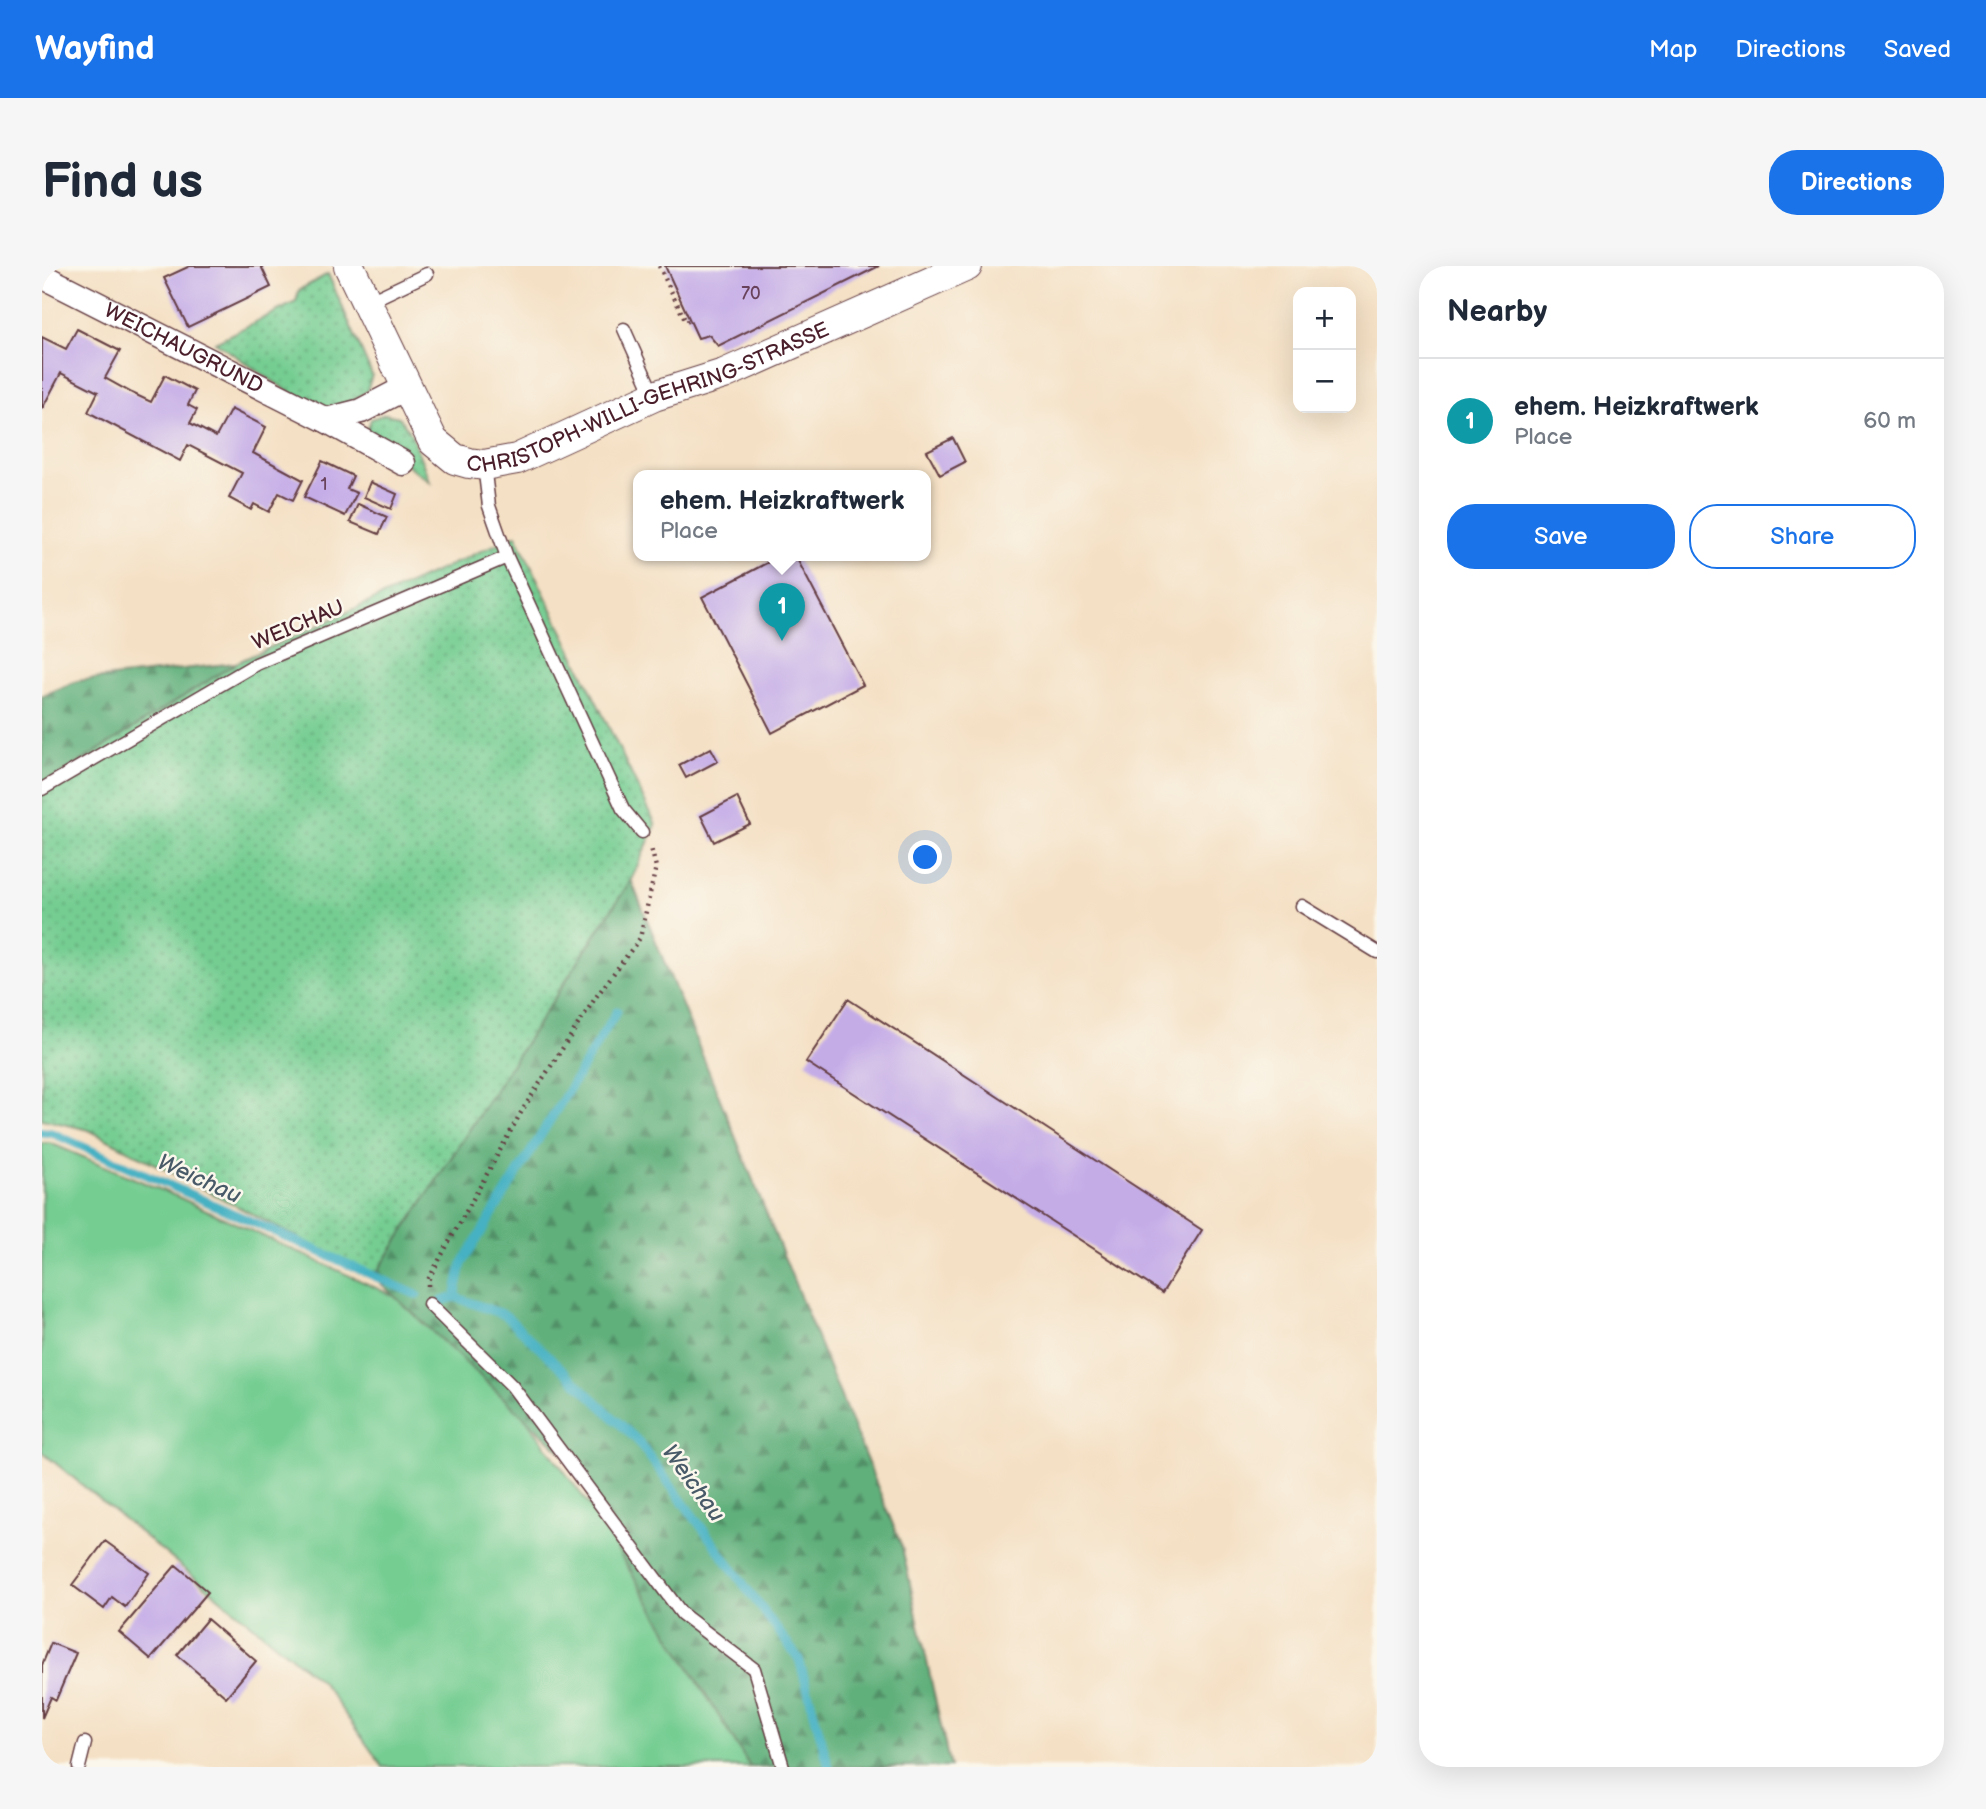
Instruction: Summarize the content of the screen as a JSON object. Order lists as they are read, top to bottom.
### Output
{
  "streets": {
    "street": ["WEICHAUGRUND", "CHRISTOPH-WILLI-GEHRING-STRASSE"],
    "lane": ["WEICHAU"]
  },
  "water": ["Weichau"],
  "house_numbers": ["70", "1"],
  "page": {
    "header": "Wayfind",
    "nav": ["Map", "Directions", "Saved"],
    "buttons": [
      "Directions",
      ["Save", "Share"]
    ],
    "title": "Find us",
    "heading": "Nearby",
    "map_buttons": ["+", "−"],
    "list": [
      {
        "mark": "1",
        "name": "ehem. Heizkraftwerk",
        "note": "Place",
        "value": "60 m"
      }
    ],
    "popup": ["ehem. Heizkraftwerk", "Place"],
    "pins": "1"
  }
}
